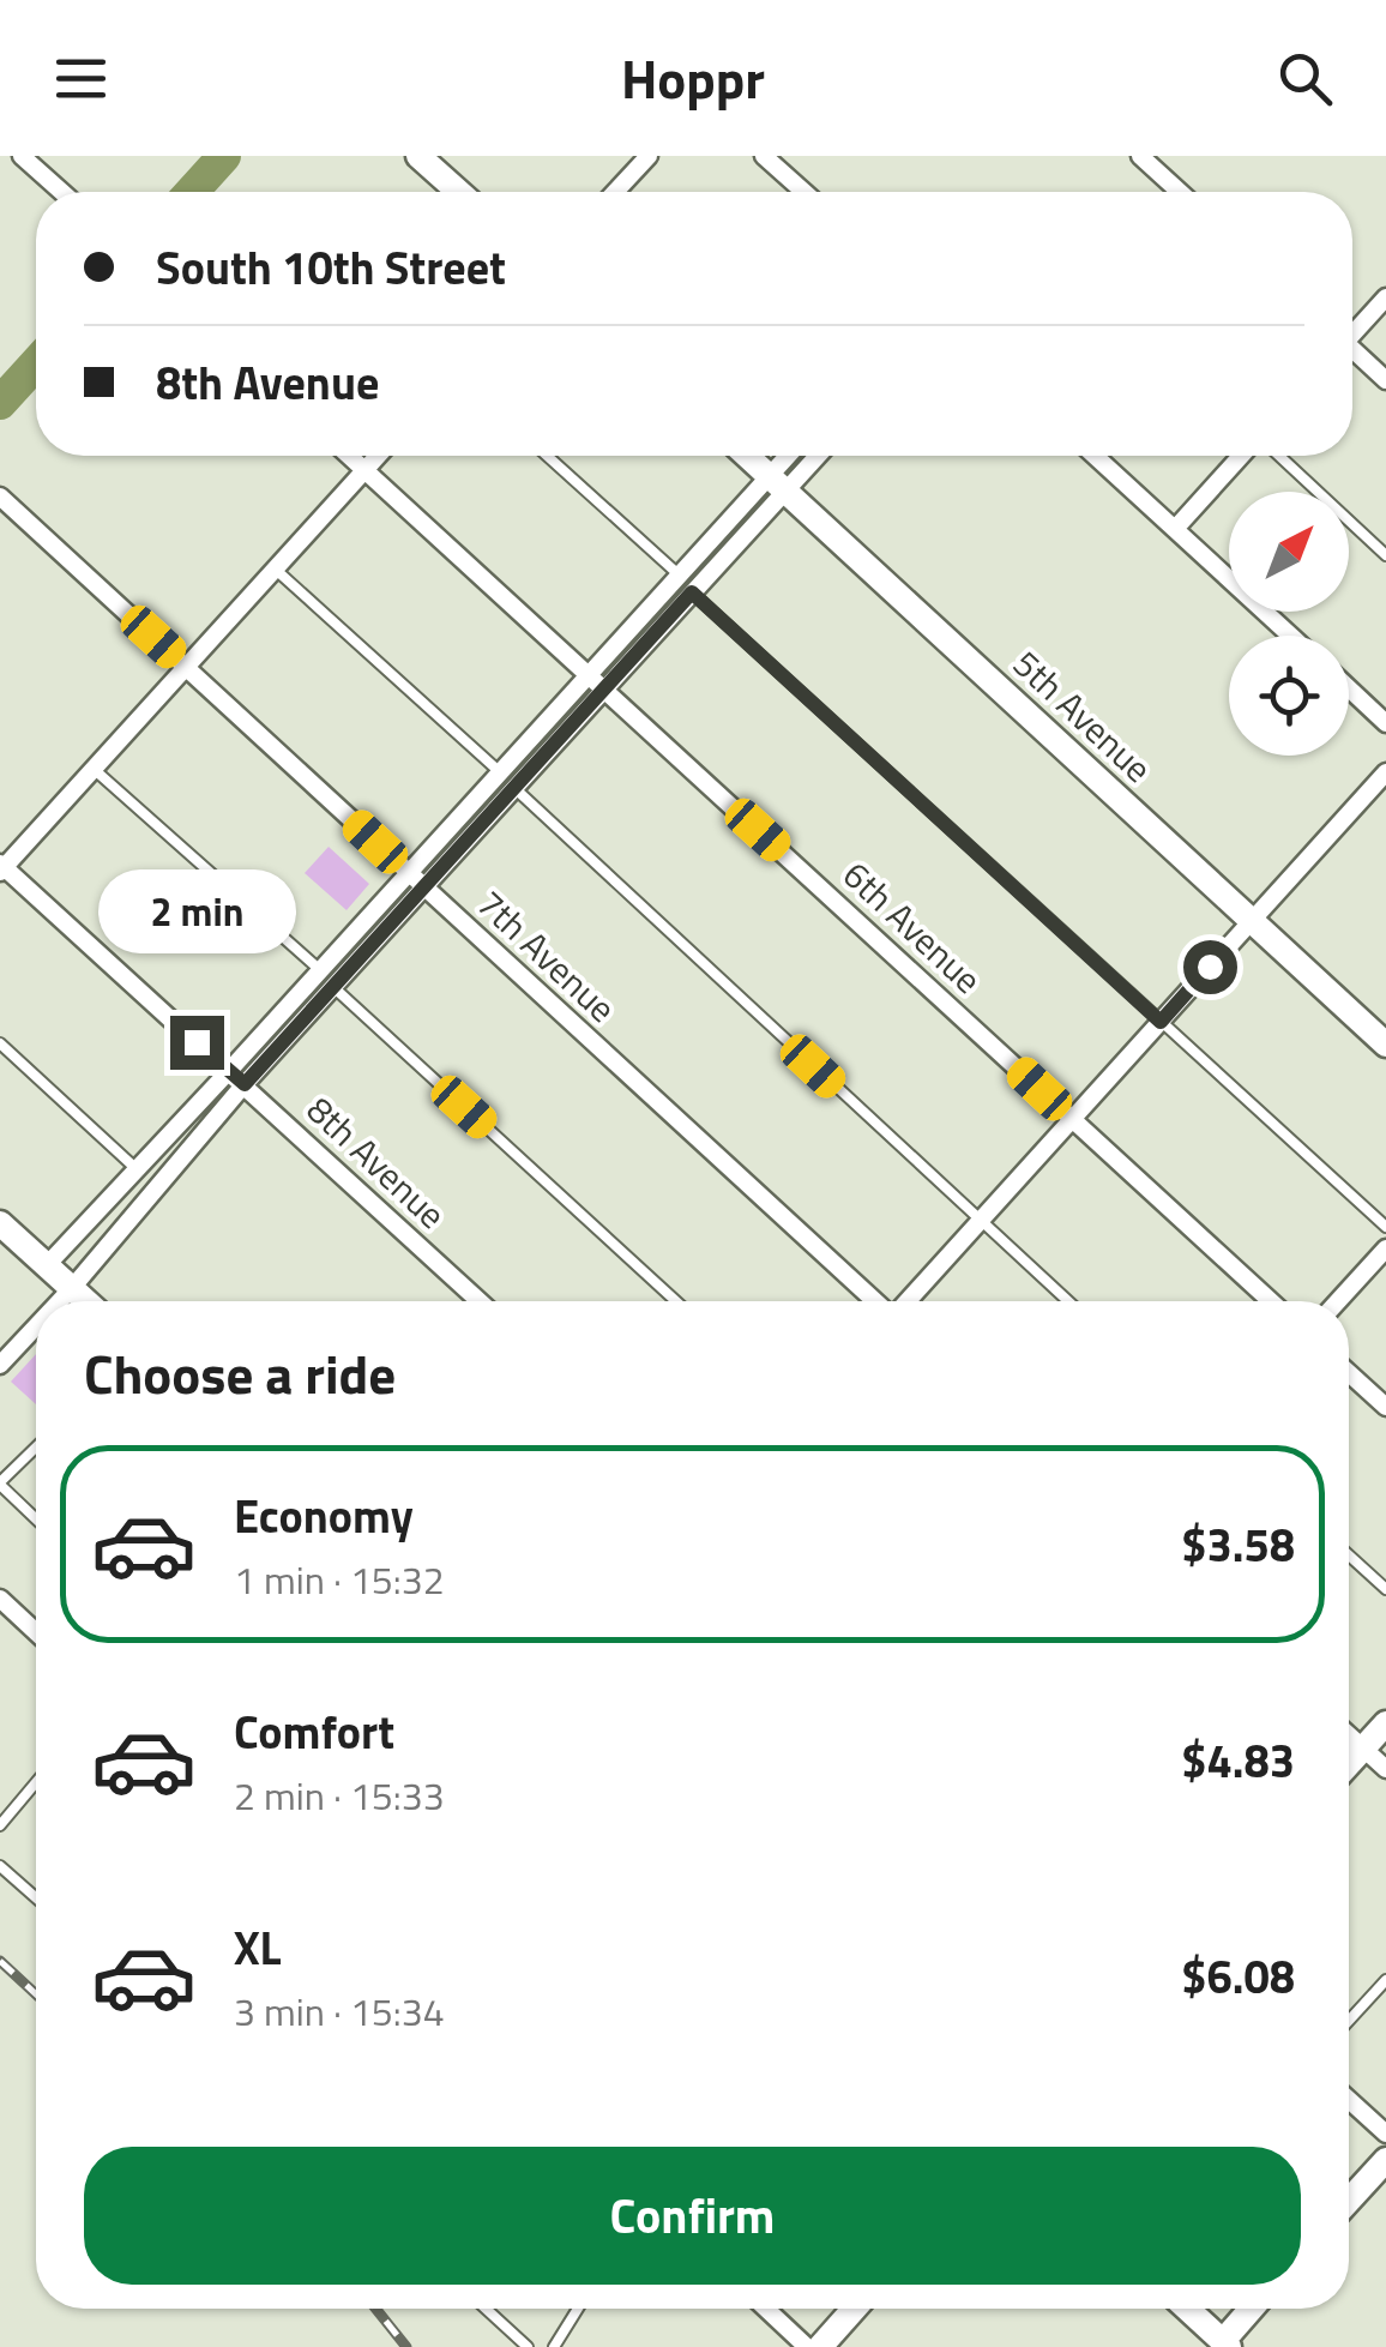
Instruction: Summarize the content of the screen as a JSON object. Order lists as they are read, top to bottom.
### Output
{
  "streets": {
    "street": [
      "5th Avenue",
      "6th Avenue",
      "7th Avenue",
      "8th Avenue"
    ]
  },
  "north": "top right",
  "page": {
    "header": "Hoppr",
    "banner": ["South 10th Street", "8th Avenue"],
    "bubble": "2 min",
    "heading": "Choose a ride",
    "list": [
      {
        "name": "Economy",
        "note": "1 min · 15:32",
        "value": "$3.58"
      },
      {
        "name": "Comfort",
        "note": "2 min · 15:33",
        "value": "$4.83"
      },
      {
        "name": "XL",
        "note": "3 min · 15:34",
        "value": "$6.08"
      }
    ],
    "buttons": "Confirm"
  }
}
